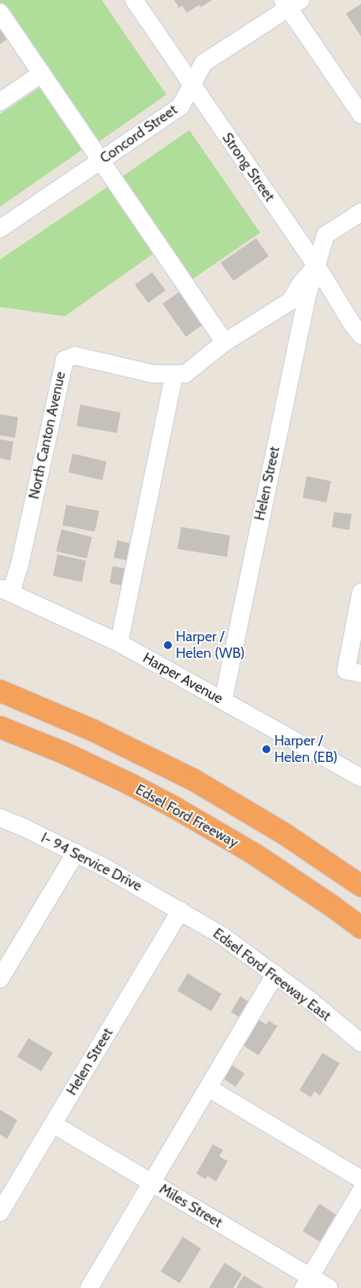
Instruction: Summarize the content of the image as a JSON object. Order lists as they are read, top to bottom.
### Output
{
  "streets": {
    "highway": ["Edsel Ford Freeway"],
    "street": [
      "Concord Street",
      "Strong Street",
      "North Canton Avenue",
      "Helen Street",
      "Harper Avenue",
      "I- 94 Service Drive",
      "Edsel Ford Freeway East",
      "Miles Street"
    ]
  },
  "crossings": [
    ["Concord Street", "Strong Street"],
    ["Strong Street", "North Canton Avenue"],
    ["Strong Street", "Helen Street"],
    ["North Canton Avenue", "Helen Street"],
    ["North Canton Avenue", "Harper Avenue"],
    ["Helen Street", "Harper Avenue"],
    ["Helen Street", "I- 94 Service Drive"],
    ["Helen Street", "Edsel Ford Freeway East"],
    ["Helen Street", "Miles Street"],
    ["I- 94 Service Drive", "Edsel Ford Freeway East"]
  ],
  "places": ["Harper / Helen (WB)", "Harper / Helen (EB)"]
}
